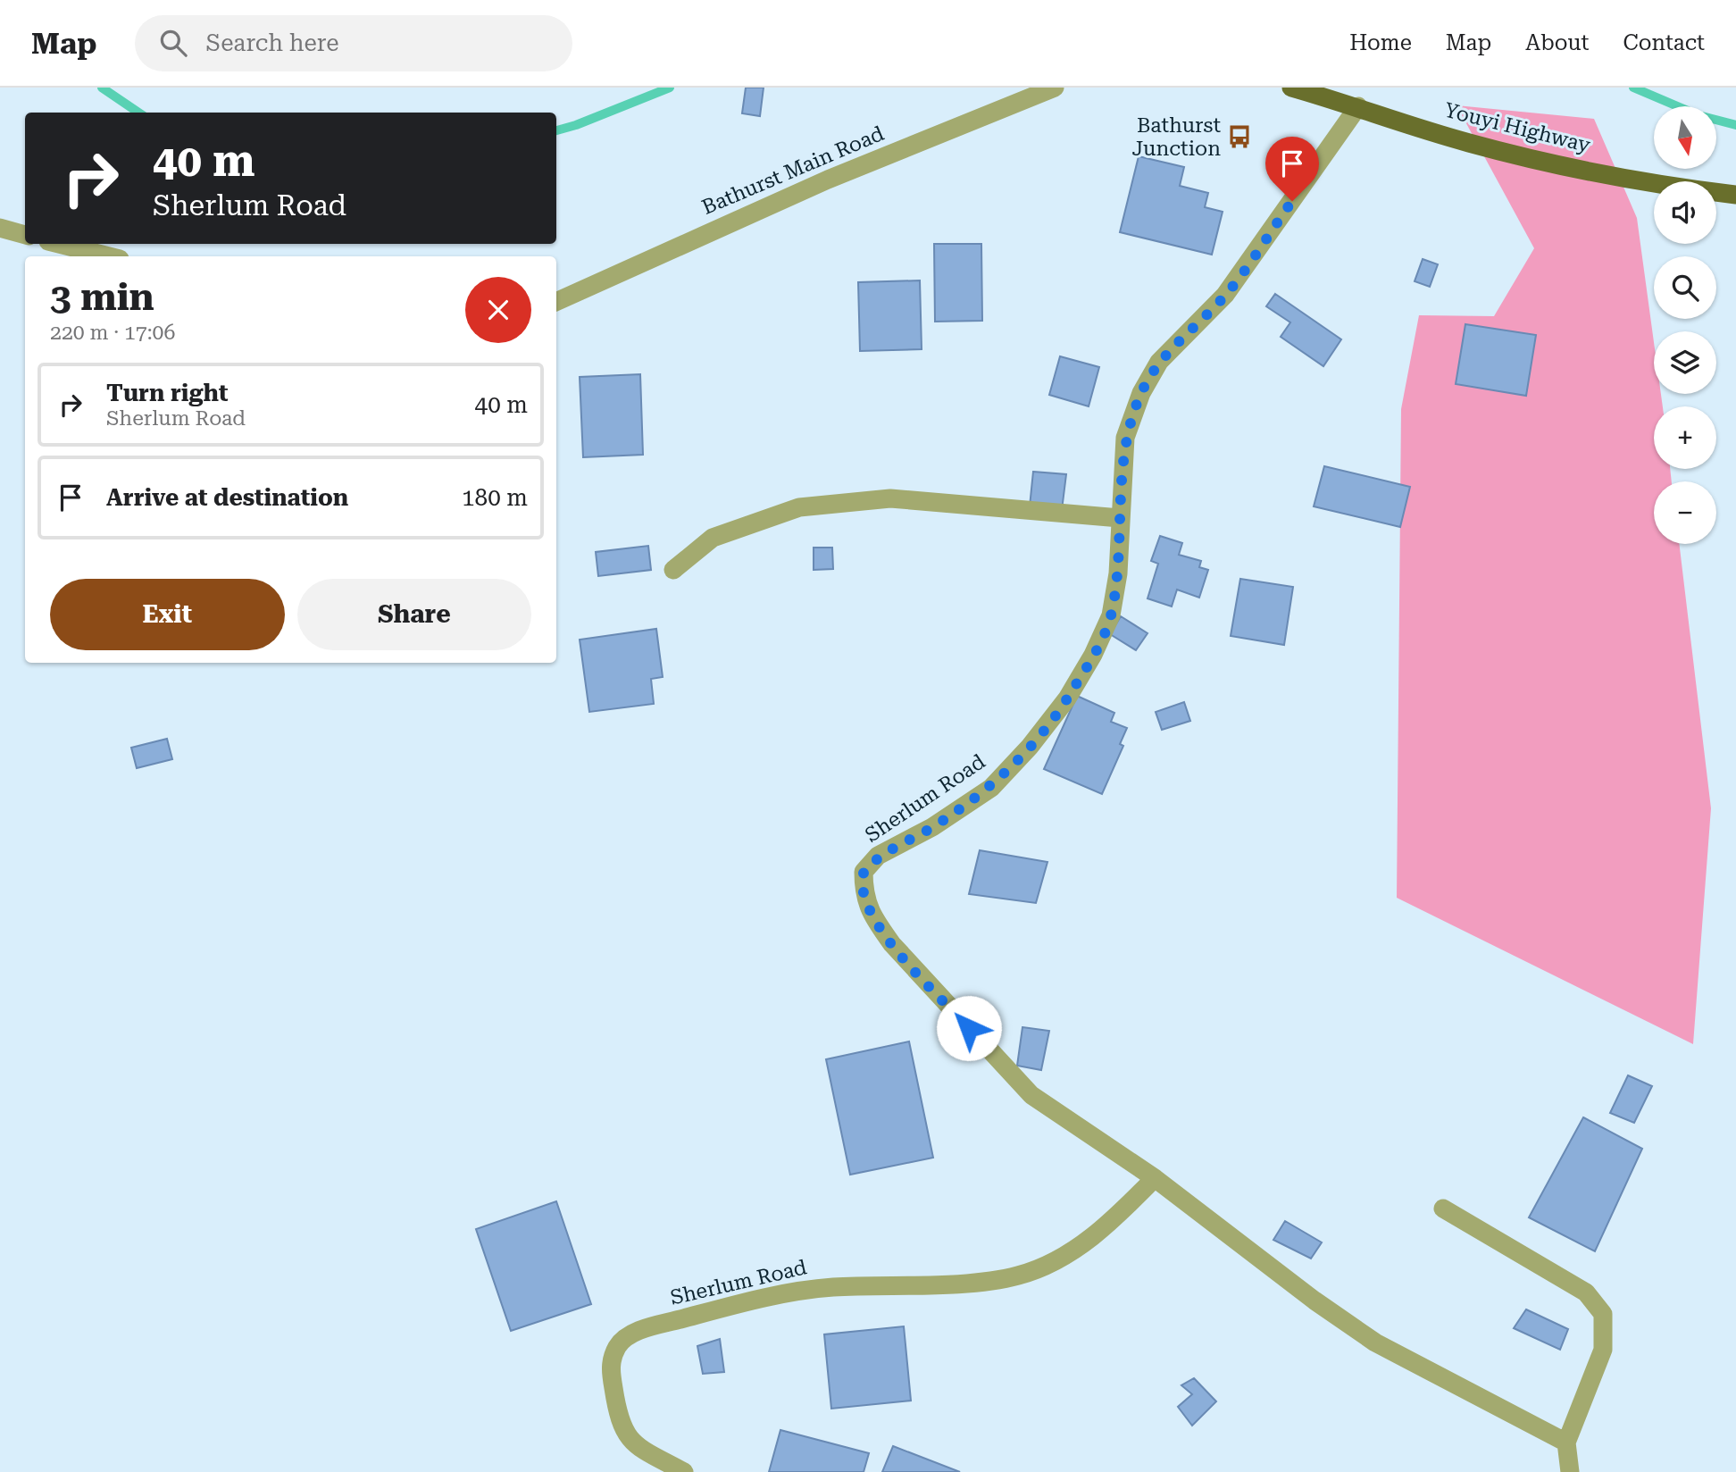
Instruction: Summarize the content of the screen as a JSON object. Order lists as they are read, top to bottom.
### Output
{
  "streets": {
    "main road": ["Youyi Highway"],
    "street": ["Bathurst Main Road", "Sherlum Road"]
  },
  "crossings": [
    ["Youyi Highway", "Sherlum Road"]
  ],
  "places": {
    "bus stop": ["Bathurst Junction"]
  },
  "north": "bottom",
  "page": {
    "header": "Map",
    "search": "Search here",
    "nav": [
      "Home",
      "Map",
      "About",
      "Contact"
    ],
    "map_buttons": ["+", "−"],
    "turn": ["40 m", "Sherlum Road"],
    "heading": ["3 min", "220 m · 17:06"],
    "list": [
      {
        "name": "Turn right",
        "note": "Sherlum Road",
        "value": "40 m"
      },
      {
        "name": "Arrive at destination",
        "value": "180 m"
      }
    ],
    "buttons": ["Exit", "Share"]
  }
}
